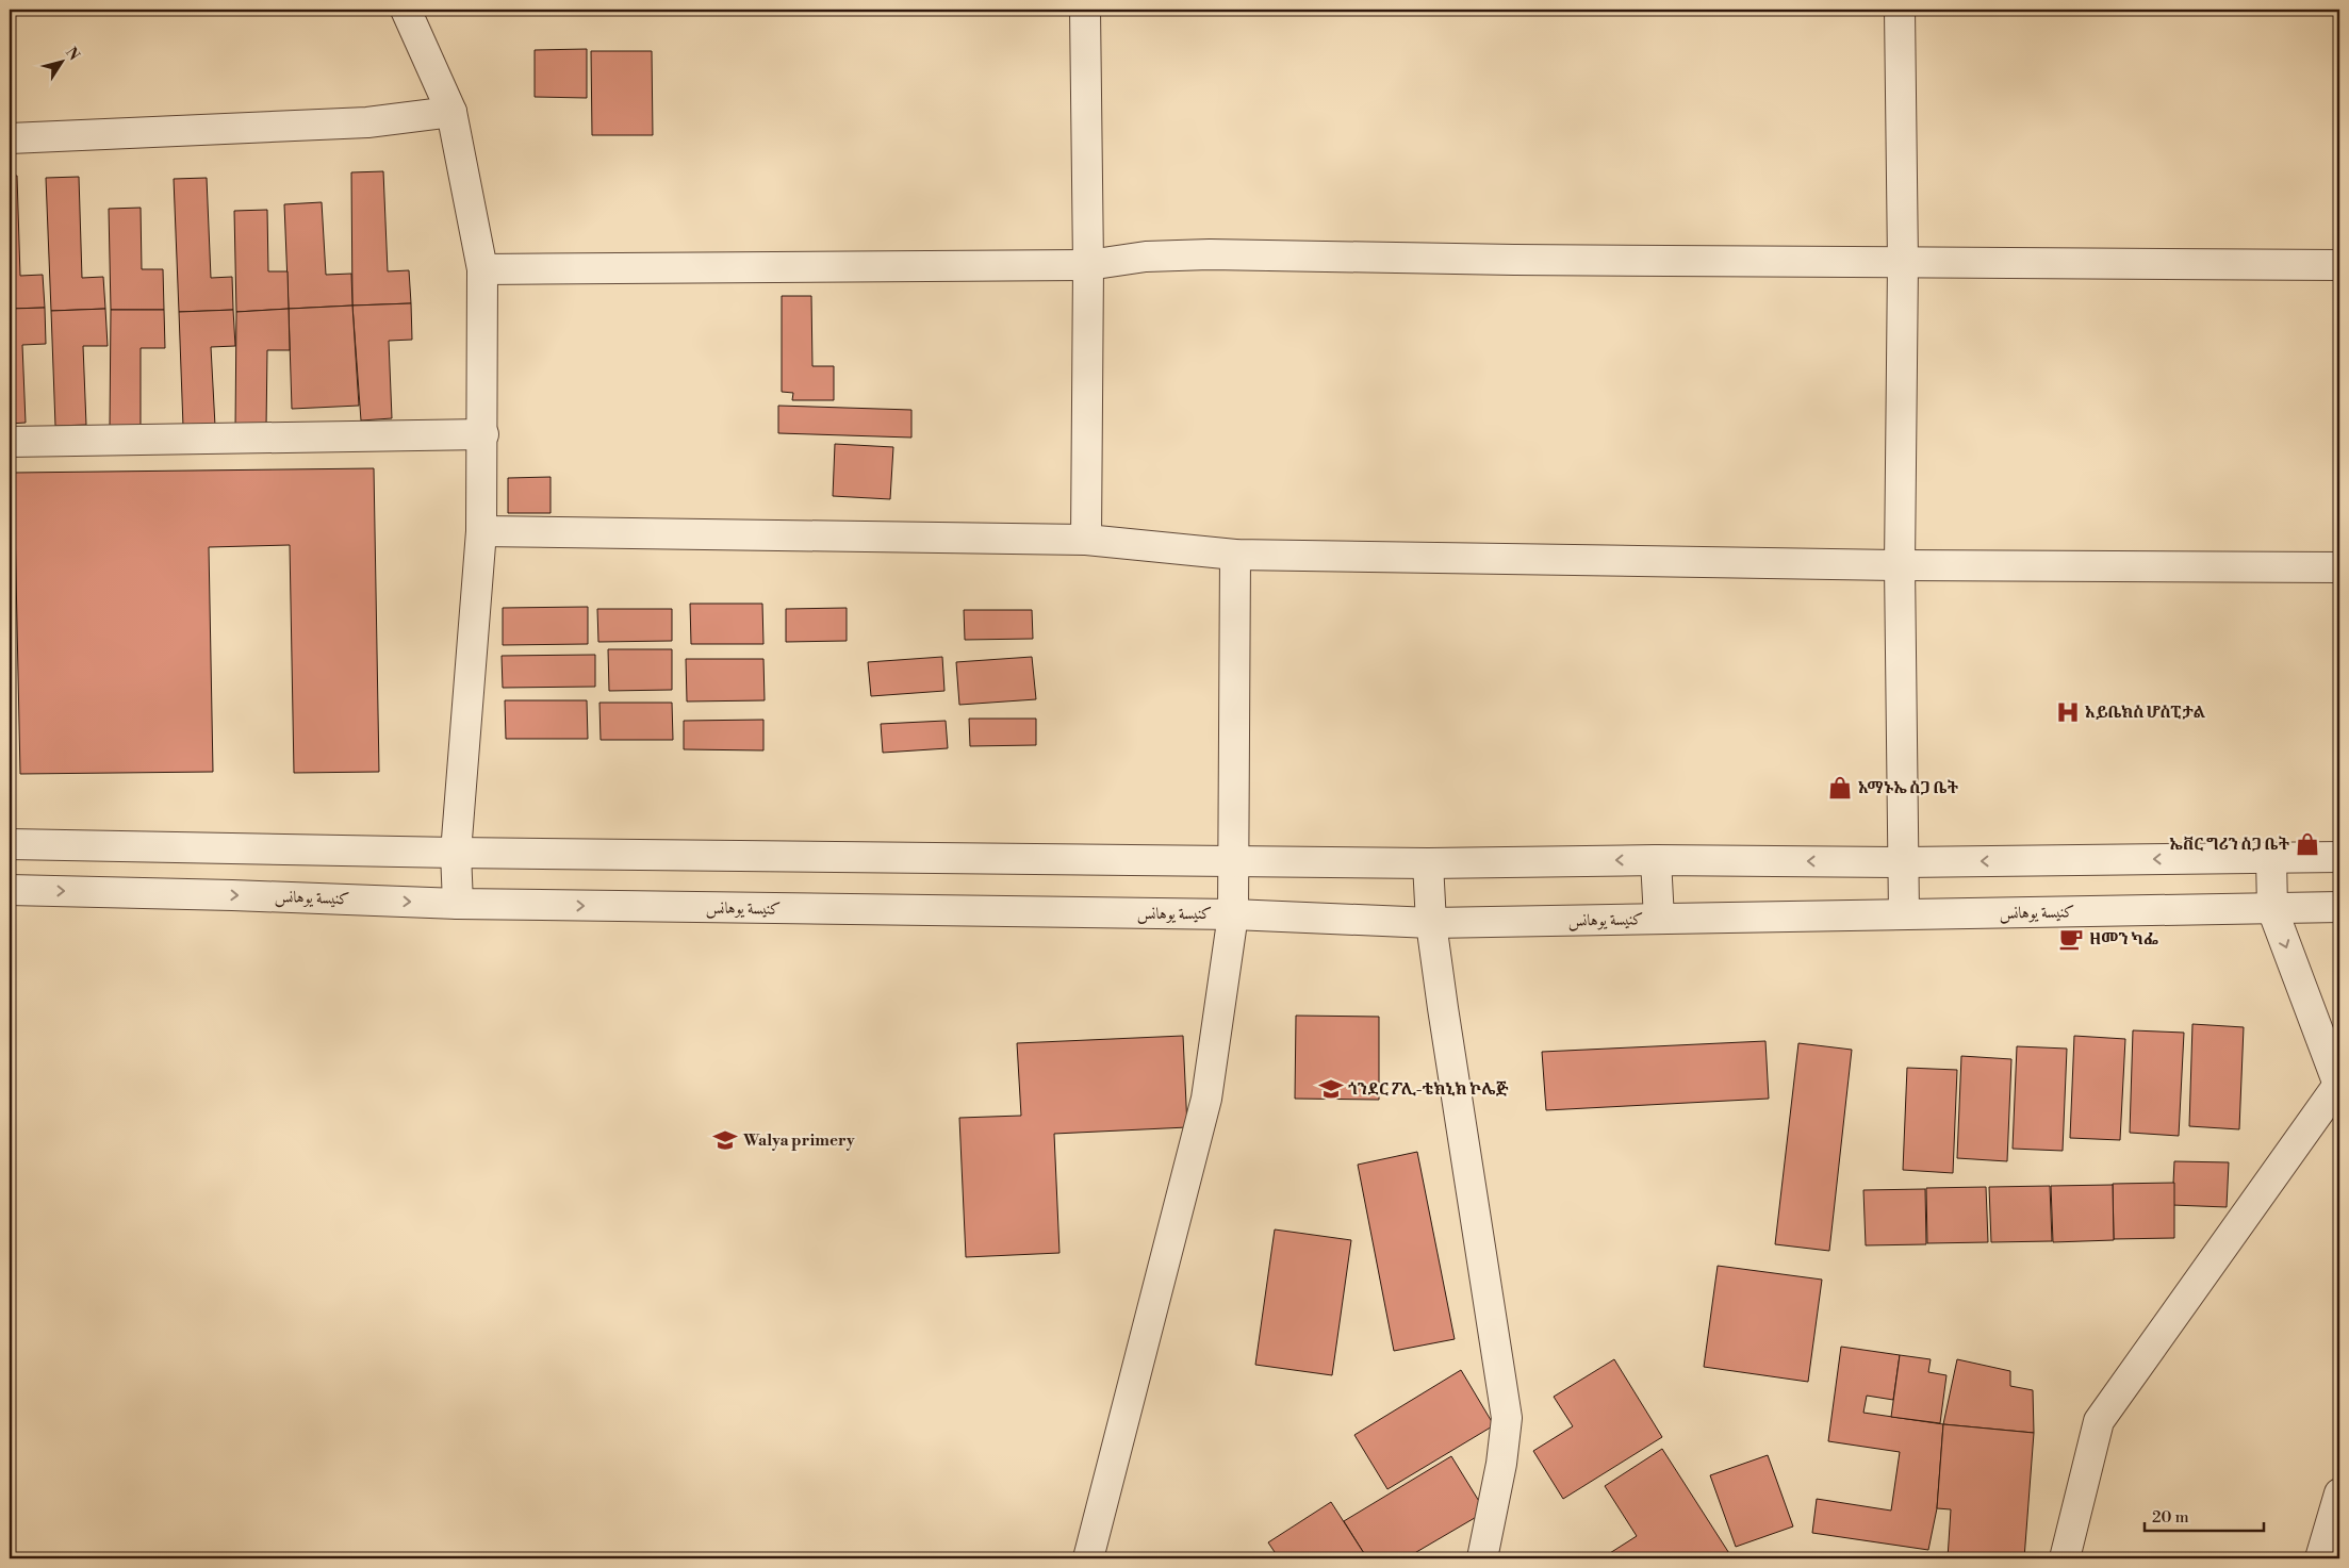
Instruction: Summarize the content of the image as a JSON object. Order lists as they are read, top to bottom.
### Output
{
  "streets": {
    "street": ["كنيسة يوهانس"]
  },
  "places": {
    "hospital": ["አይቤክስ ሆስፒታል"],
    "shop": ["አማኑኤ ስጋ ቤት", "ኤቨር ግሪን ስጋ ቤት"],
    "cafe": ["ዘመን ካፌ"],
    "school or university": ["ጎንደር ፖሊ-ቴክኒክ ኮሌጅ", "Walya primery"]
  },
  "scale_bar": "20 m",
  "north": "top right"
}
